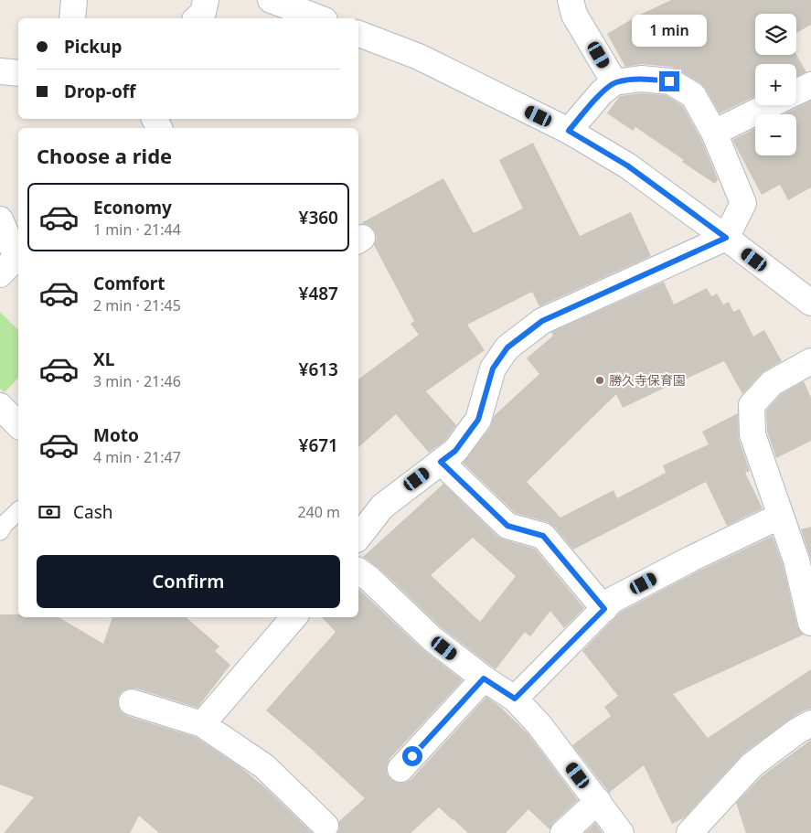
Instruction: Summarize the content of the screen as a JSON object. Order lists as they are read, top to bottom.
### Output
{
  "places": ["勝久寺保育園"],
  "page": {
    "map_buttons": ["+", "−"],
    "bubble": "1 min",
    "banner": ["Pickup", "Drop-off"],
    "heading": "Choose a ride",
    "list": [
      {
        "name": "Economy",
        "note": "1 min · 21:44",
        "value": "¥360"
      },
      {
        "name": "Comfort",
        "note": "2 min · 21:45",
        "value": "¥487"
      },
      {
        "name": "XL",
        "note": "3 min · 21:46",
        "value": "¥613"
      },
      {
        "name": "Moto",
        "note": "4 min · 21:47",
        "value": "¥671"
      }
    ],
    "pay": ["Cash", "240 m"],
    "buttons": "Confirm"
  }
}
